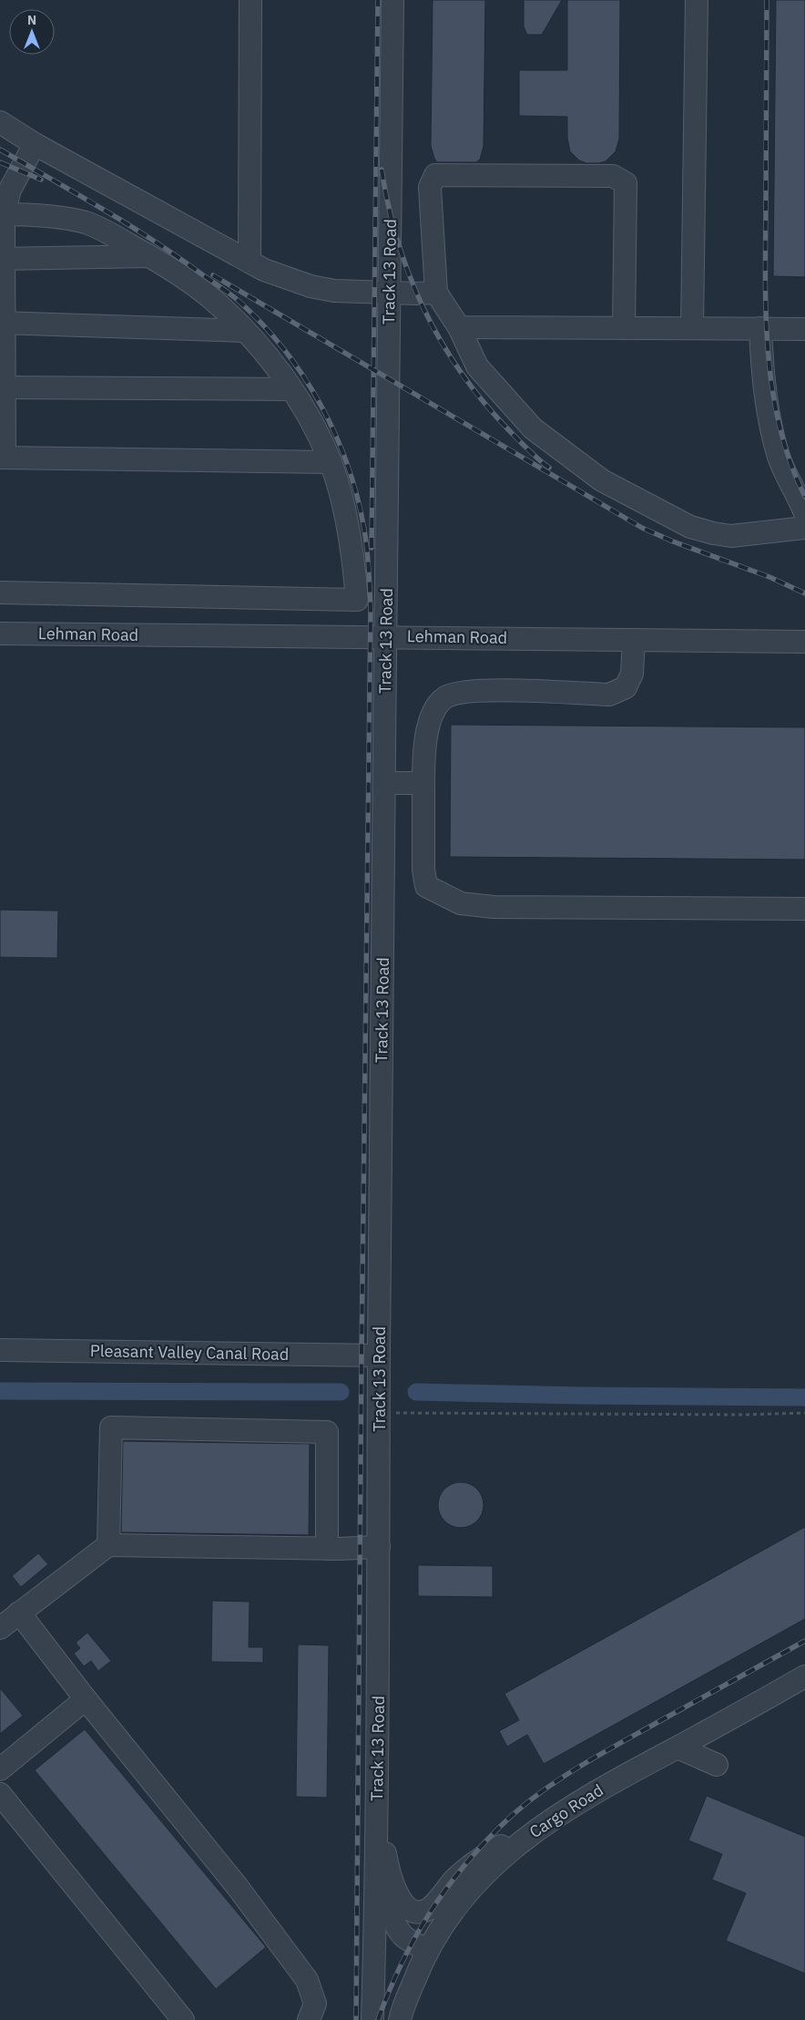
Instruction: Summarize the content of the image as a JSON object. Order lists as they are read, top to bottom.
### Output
{
  "streets": {
    "street": [
      "Track 13 Road",
      "Lehman Road",
      "Pleasant Valley Canal Road",
      "Cargo Road"
    ]
  },
  "crossings": [
    ["Track 13 Road", "Lehman Road"],
    ["Track 13 Road", "Pleasant Valley Canal Road"]
  ],
  "north": "top"
}
